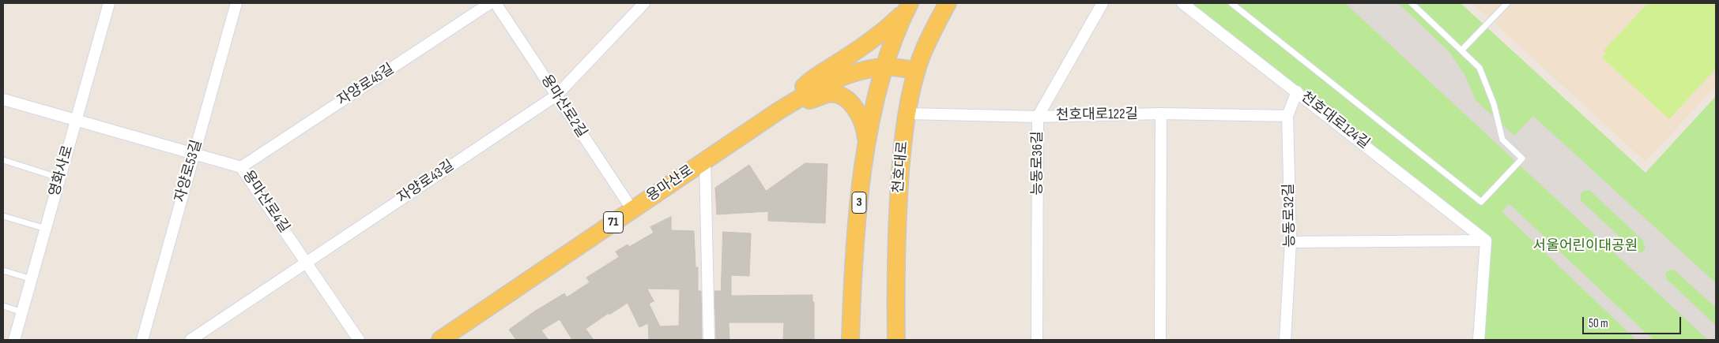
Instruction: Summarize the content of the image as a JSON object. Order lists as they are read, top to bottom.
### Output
{
  "streets": {
    "main road": [
      "천호대로",
      "용마산로",
      "3",
      "71"
    ],
    "street": [
      "자양로45길",
      "용마산로2길",
      "천호대로122길",
      "천호대로124길",
      "능동로36길",
      "영화사로",
      "자양로53길",
      "자양로43길",
      "용마산로4길",
      "능동로32길"
    ]
  },
  "crossings": [
    ["자양로45길", "용마산로4길"],
    ["용마산로2길", "자양로43길"],
    ["용마산로2길", "용마산로"],
    ["천호대로122길", "능동로36길"],
    ["천호대로122길", "천호대로"],
    ["천호대로122길", "능동로32길"],
    ["천호대로124길", "능동로32길"],
    ["천호대로", "용마산로"],
    ["영화사로", "용마산로4길"],
    ["자양로53길", "용마산로4길"],
    ["자양로43길", "용마산로4길"],
    ["용마산로", "3"]
  ],
  "parks": ["서울어린이대공원"],
  "scale_bar": "50 m"
}
